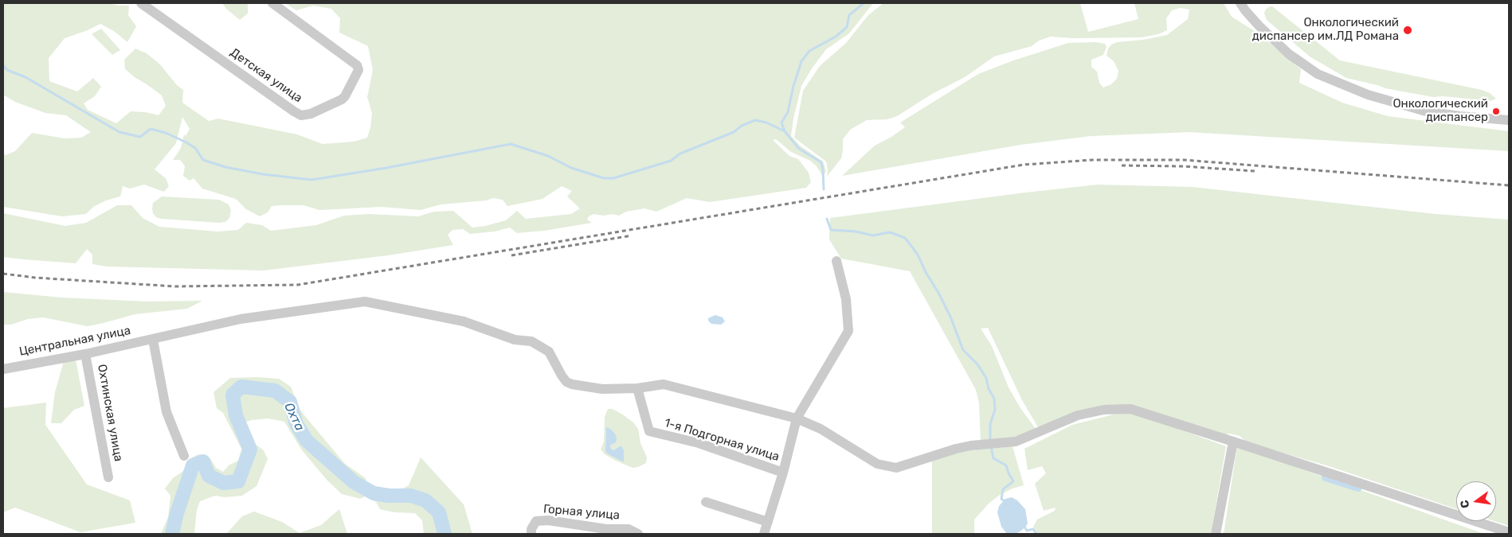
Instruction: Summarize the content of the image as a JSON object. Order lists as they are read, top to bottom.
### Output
{
  "streets": {
    "street": [
      "Детская улица",
      "Центральная улица",
      "Охтинская улица",
      "1-я Подгорная улица",
      "Горная улица"
    ]
  },
  "crossings": [
    ["Центральная улица", "Охтинская улица"],
    ["Центральная улица", "1-я Подгорная улица"]
  ],
  "water": ["Охта"],
  "places": ["Онкологический диспансер им.ЛД Романа", "Онкологический диспансер"],
  "north": "left"
}
